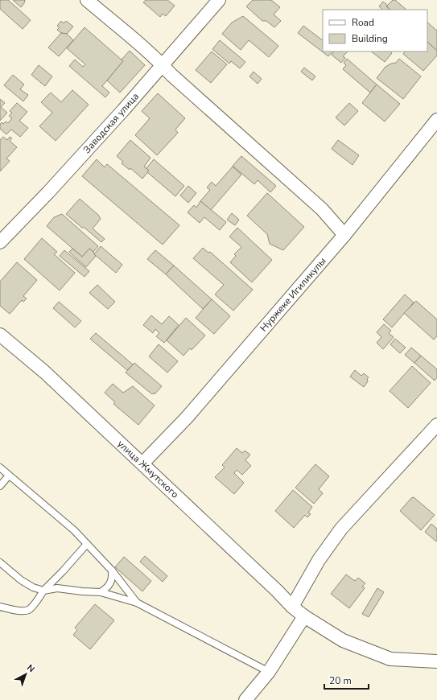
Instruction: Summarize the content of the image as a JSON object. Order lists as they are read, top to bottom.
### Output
{
  "streets": {
    "street": ["Заводская улица", "Нуржеке Игиликулы", "улица Жмутского"]
  },
  "crossings": [
    ["Нуржеке Игиликулы", "улица Жмутского"]
  ],
  "legend": ["Road", "Building"],
  "scale_bar": "20 m",
  "north": "top right"
}
